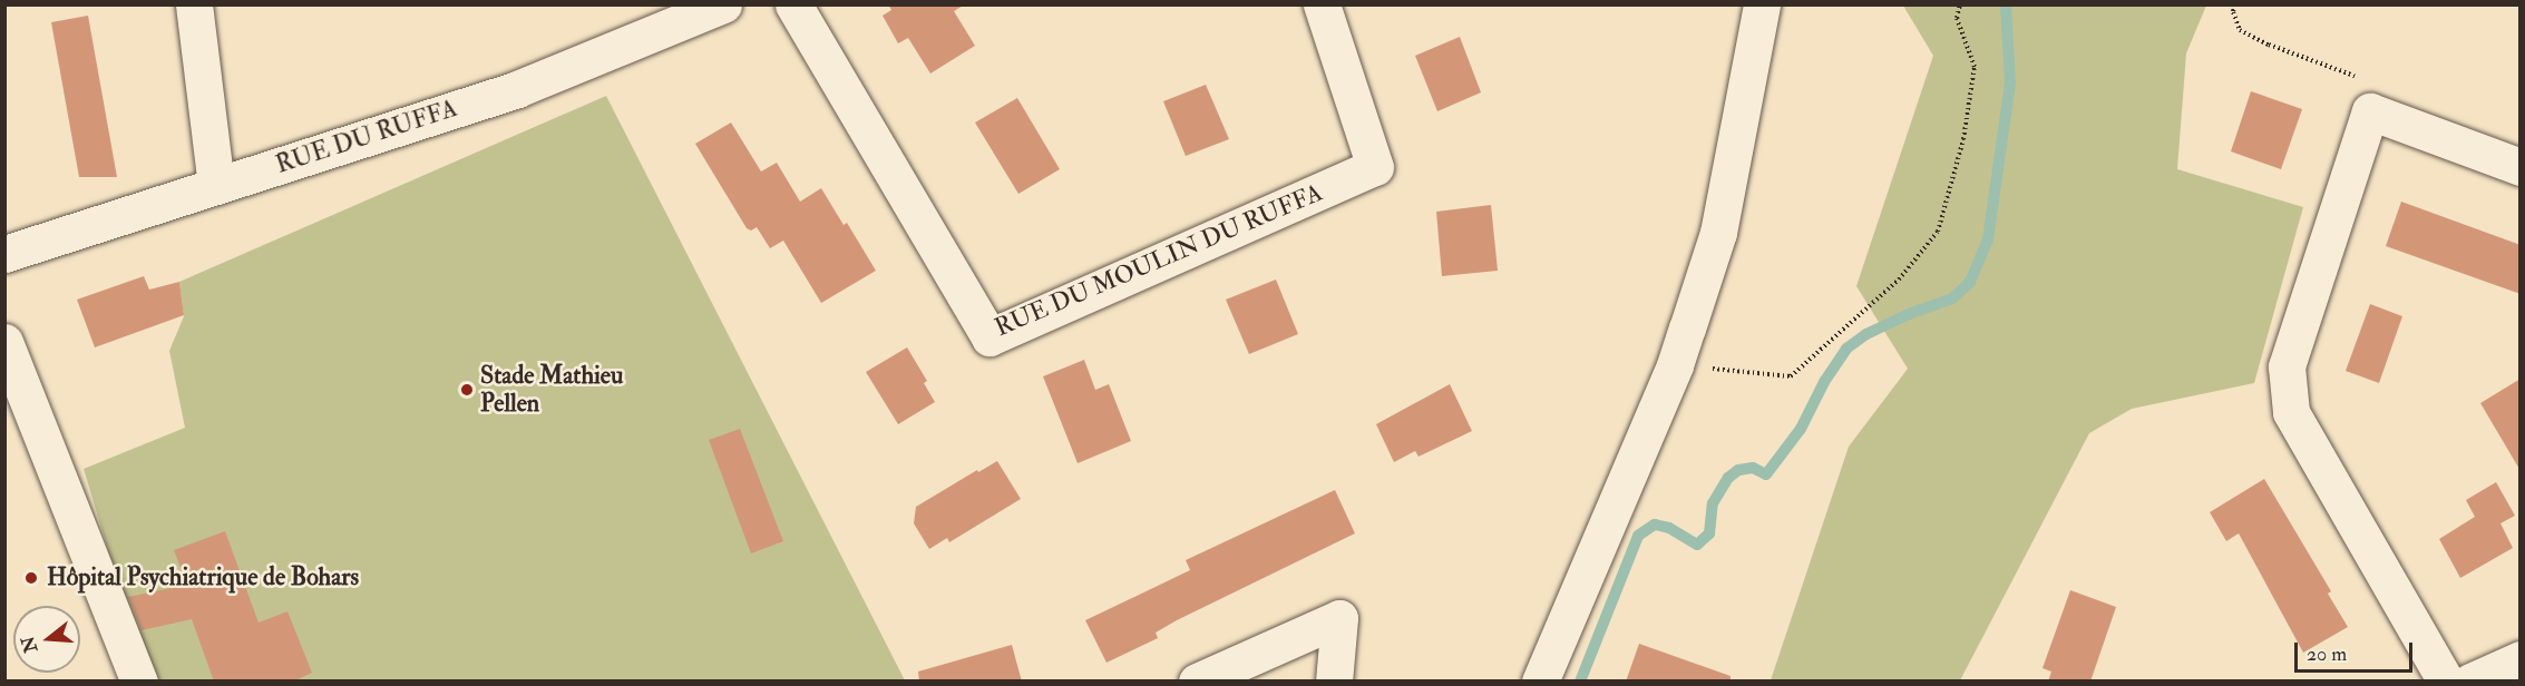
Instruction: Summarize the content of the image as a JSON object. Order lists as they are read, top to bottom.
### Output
{
  "streets": {
    "street": ["RUE DU RUFFA", "RUE DU MOULIN DU RUFFA"]
  },
  "places": ["Stade Mathieu Pellen", "Hôpital Psychiatrique de Bohars"],
  "scale_bar": "20 m",
  "north": "left"
}
